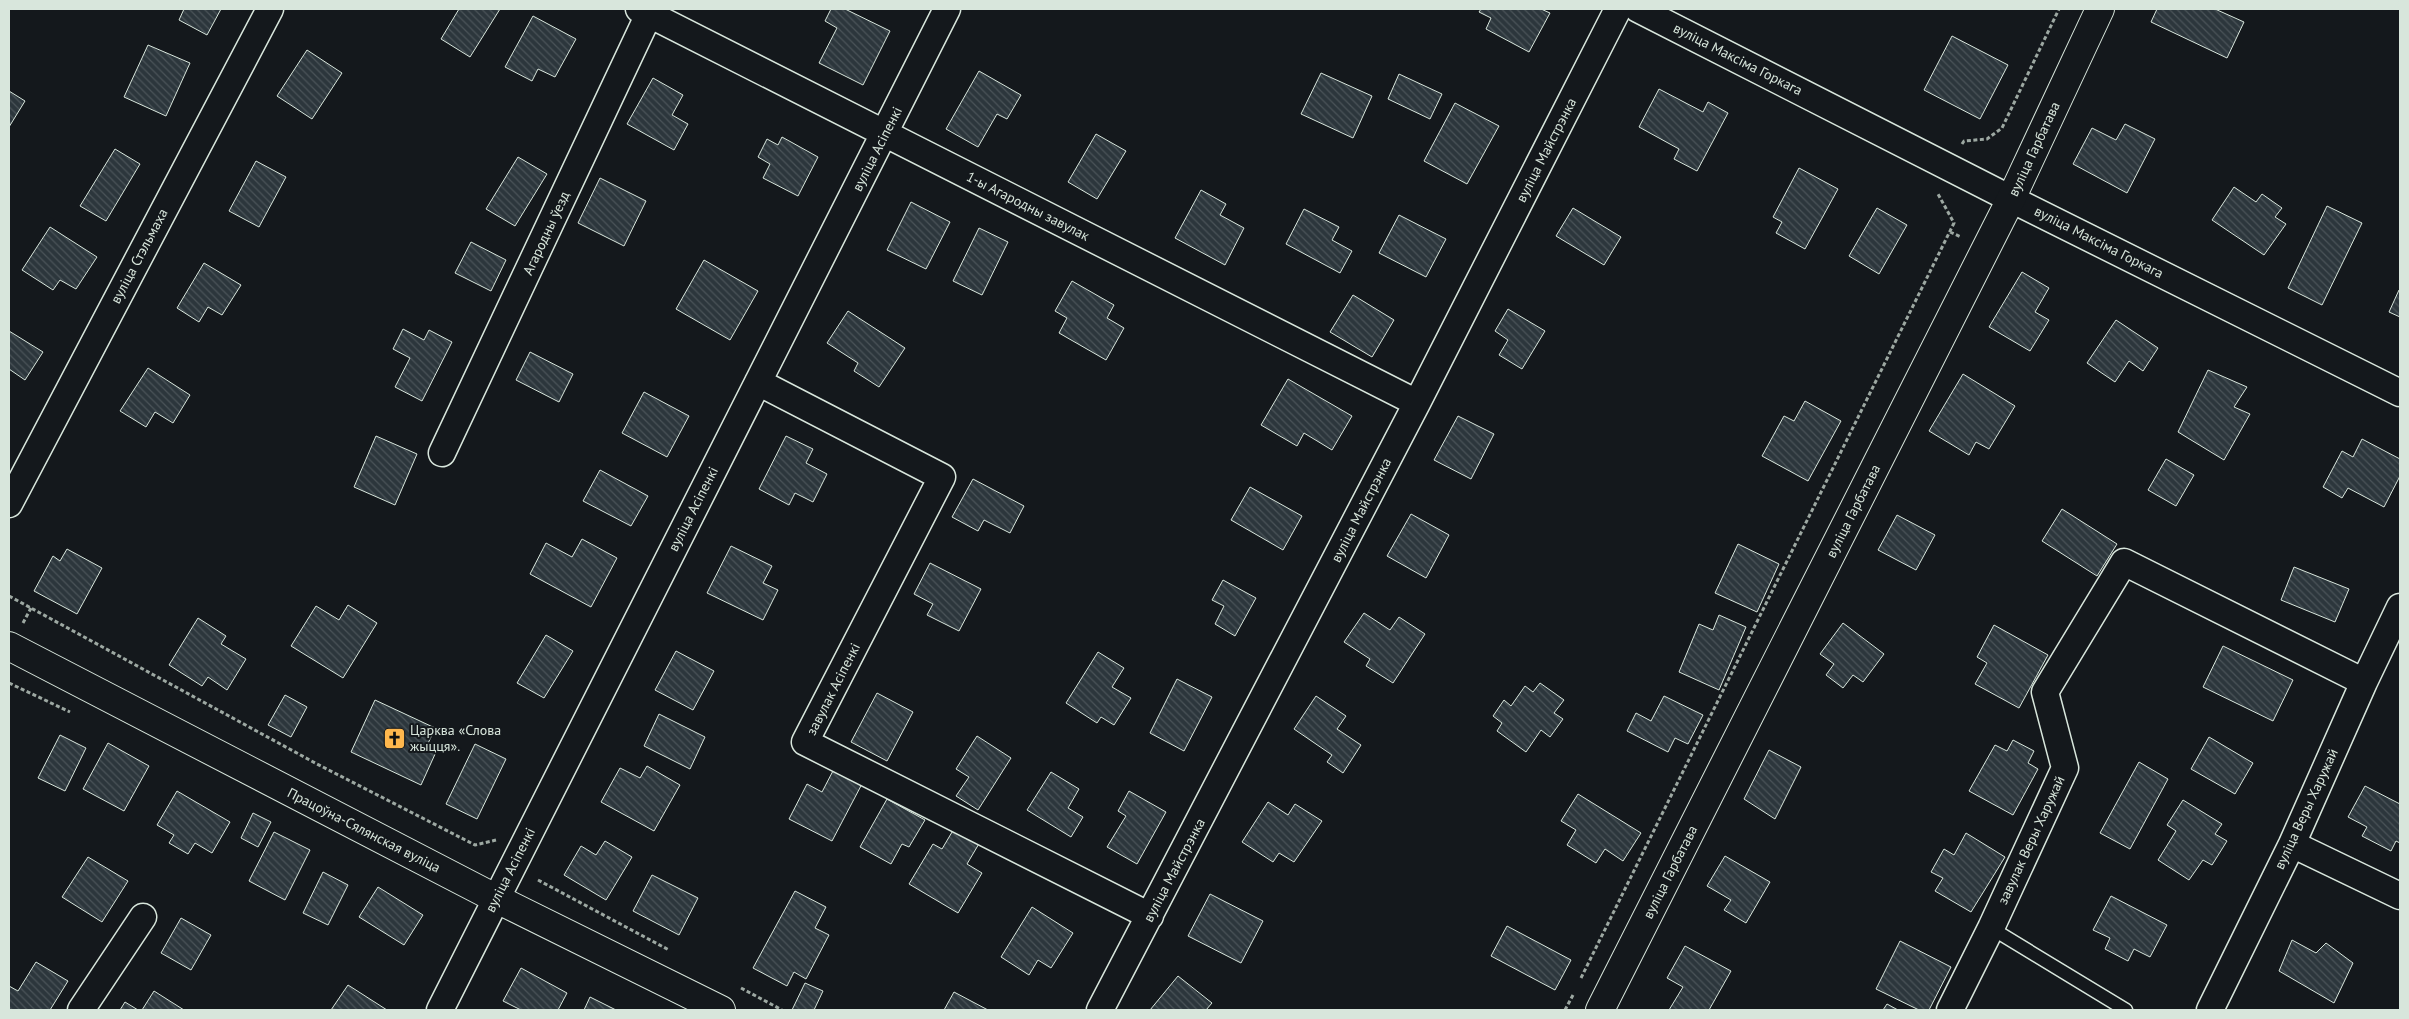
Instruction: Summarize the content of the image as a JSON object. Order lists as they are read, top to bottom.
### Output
{
  "streets": {
    "main road": ["вуліца Гарбатава", "Працоўна-Сялянская вуліца"],
    "street": [
      "вуліца Максіма Горкага",
      "вуліца Асіпенкі",
      "вуліца Майстрэнка",
      "1-ы Агародны завулак",
      "Агародны ўезд",
      "вуліца Стэльмаха",
      "завулак Асіпенкі",
      "вуліца Веры Харужай",
      "завулак Веры Харужай"
    ]
  },
  "crossings": [
    ["вуліца Максіма Горкага", "вуліца Гарбатава"],
    ["вуліца Асіпенкі", "1-ы Агародны завулак"],
    ["вуліца Асіпенкі", "завулак Асіпенкі"],
    ["вуліца Асіпенкі", "Працоўна-Сялянская вуліца"],
    ["вуліца Майстрэнка", "1-ы Агародны завулак"],
    ["вуліца Майстрэнка", "завулак Асіпенкі"],
    ["1-ы Агародны завулак", "Агародны ўезд"],
    ["вуліца Веры Харужай", "завулак Веры Харужай"]
  ],
  "places": {
    "church": ["Царква «Слова жыцця»."]
  }
}
